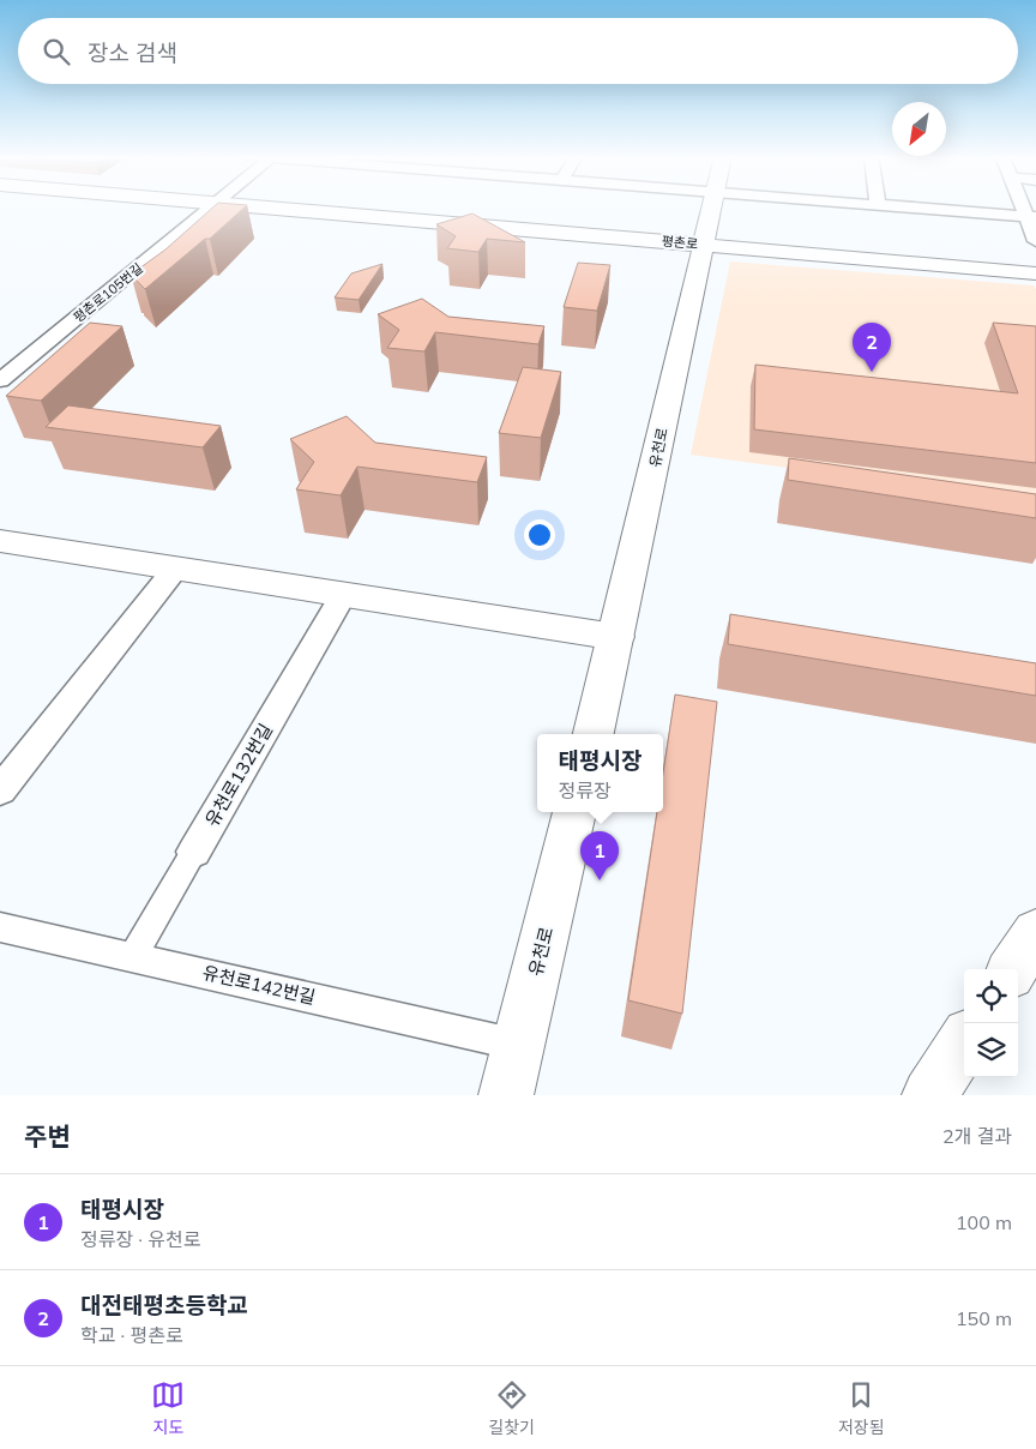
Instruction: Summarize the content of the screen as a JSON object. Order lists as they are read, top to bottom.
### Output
{
  "streets": {
    "main road": ["평촌로", "유천로"],
    "street": ["평촌로105번길", "유천로132번길", "유천로142번길"]
  },
  "crossings": [
    ["평촌로", "유천로"],
    ["유천로", "유천로142번길"],
    ["유천로132번길", "유천로142번길"]
  ],
  "north": "bottom left",
  "page": {
    "search": "장소 검색",
    "pins": ["2", "1"],
    "popup": ["태평시장", "정류장"],
    "heading": ["주변", "2개 결과"],
    "list": [
      {
        "mark": "1",
        "name": "태평시장",
        "note": "정류장 · 유천로",
        "value": "100 m"
      },
      {
        "mark": "2",
        "name": "대전태평초등학교",
        "note": "학교 · 평촌로",
        "value": "150 m"
      }
    ],
    "nav": ["지도", "길찾기", "저장됨"]
  }
}
